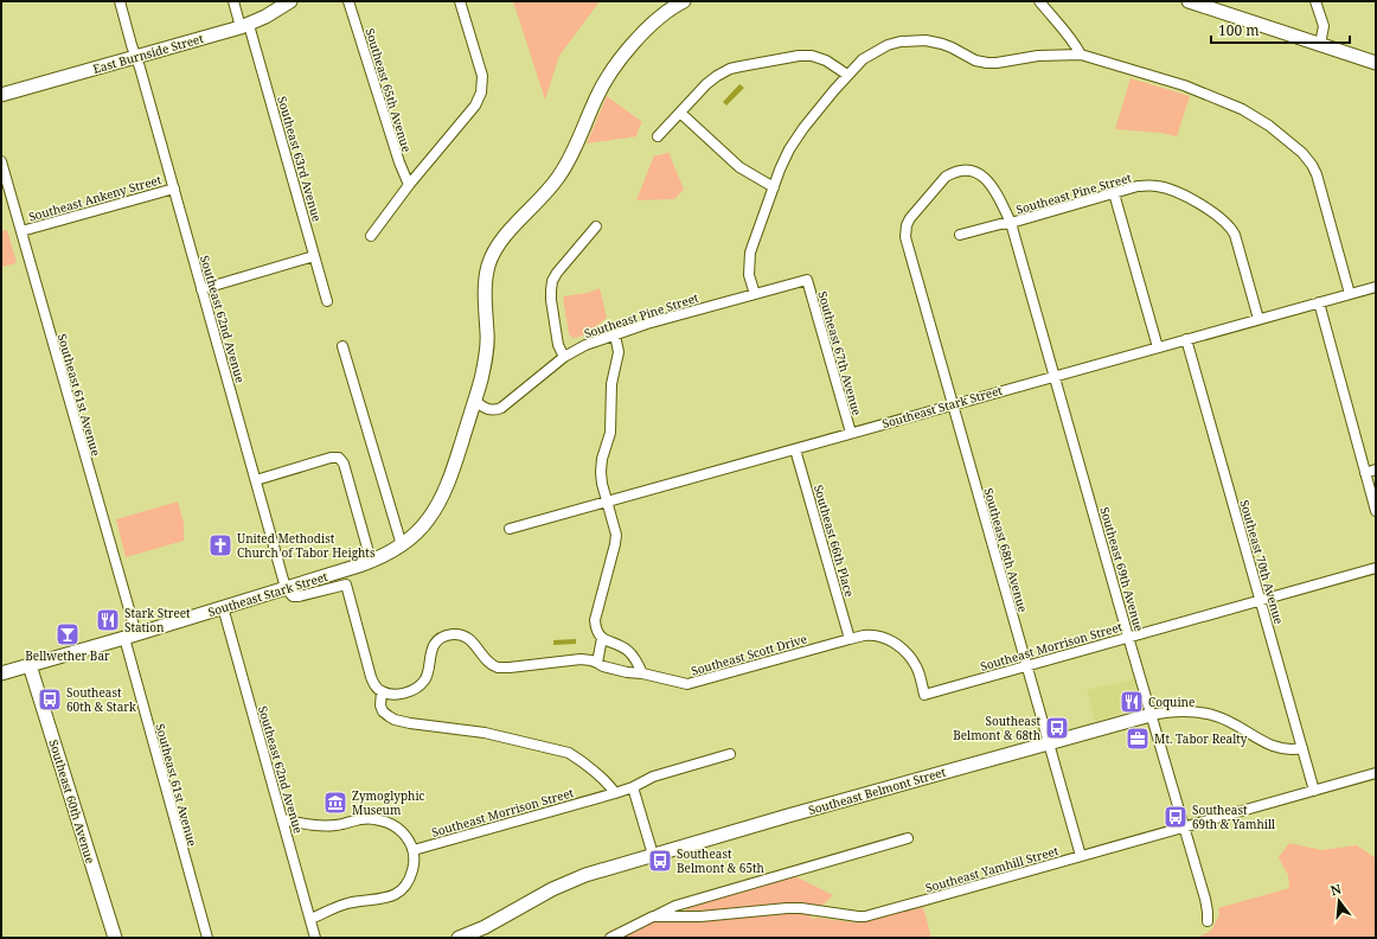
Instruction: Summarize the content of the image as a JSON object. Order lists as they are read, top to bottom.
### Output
{
  "streets": {
    "street": [
      "East Burnside Street",
      "Southeast 65th Avenue",
      "Southeast 63rd Avenue",
      "Southeast Pine Street",
      "Southeast Ankeny Street",
      "Southeast 62nd Avenue",
      "Southeast 67th Avenue",
      "Southeast 61st Avenue",
      "Southeast Stark Street",
      "Southeast 66th Place",
      "Southeast 68th Avenue",
      "Southeast 70th Avenue",
      "Southeast 69th Avenue",
      "Southeast Morrison Street",
      "Southeast Scott Drive",
      "Southeast Belmont Street",
      "Southeast 60th Avenue",
      "Southeast Yamhill Street"
    ]
  },
  "crossings": [
    ["East Burnside Street", "Southeast 63rd Avenue"],
    ["East Burnside Street", "Southeast 62nd Avenue"],
    ["Southeast Pine Street", "Southeast 67th Avenue"],
    ["Southeast Pine Street", "Southeast Stark Street"],
    ["Southeast Pine Street", "Southeast 69th Avenue"],
    ["Southeast Ankeny Street", "Southeast 62nd Avenue"],
    ["Southeast Ankeny Street", "Southeast 61st Avenue"],
    ["Southeast 62nd Avenue", "Southeast Stark Street"],
    ["Southeast 67th Avenue", "Southeast Stark Street"],
    ["Southeast 61st Avenue", "Southeast Stark Street"],
    ["Southeast Stark Street", "Southeast 66th Place"],
    ["Southeast Stark Street", "Southeast 68th Avenue"],
    ["Southeast Stark Street", "Southeast 70th Avenue"],
    ["Southeast Stark Street", "Southeast 69th Avenue"],
    ["Southeast Stark Street", "Southeast 60th Avenue"],
    ["Southeast 66th Place", "Southeast Scott Drive"],
    ["Southeast 68th Avenue", "Southeast 69th Avenue"],
    ["Southeast 68th Avenue", "Southeast Morrison Street"],
    ["Southeast 68th Avenue", "Southeast Belmont Street"],
    ["Southeast 68th Avenue", "Southeast Yamhill Street"],
    ["Southeast 70th Avenue", "Southeast Morrison Street"],
    ["Southeast 70th Avenue", "Southeast Belmont Street"],
    ["Southeast 70th Avenue", "Southeast Yamhill Street"],
    ["Southeast 69th Avenue", "Southeast Morrison Street"],
    ["Southeast 69th Avenue", "Southeast Belmont Street"],
    ["Southeast 69th Avenue", "Southeast Yamhill Street"],
    ["Southeast Morrison Street", "Southeast Scott Drive"]
  ],
  "places": {
    "church": ["United Methodist Church of Tabor Heights"],
    "restaurant": ["Stark Street Station", "Coquine"],
    "bar": ["Bellwether Bar"],
    "bus stop": [
      "Southeast 60th & Stark",
      "Southeast Belmont & 68th",
      "Southeast 69th & Yamhill",
      "Southeast Belmont & 65th"
    ],
    "office": ["Mt. Tabor Realty"],
    "museum": ["Zymoglyphic Museum"]
  },
  "scale_bar": "100 m",
  "north": "top"
}
